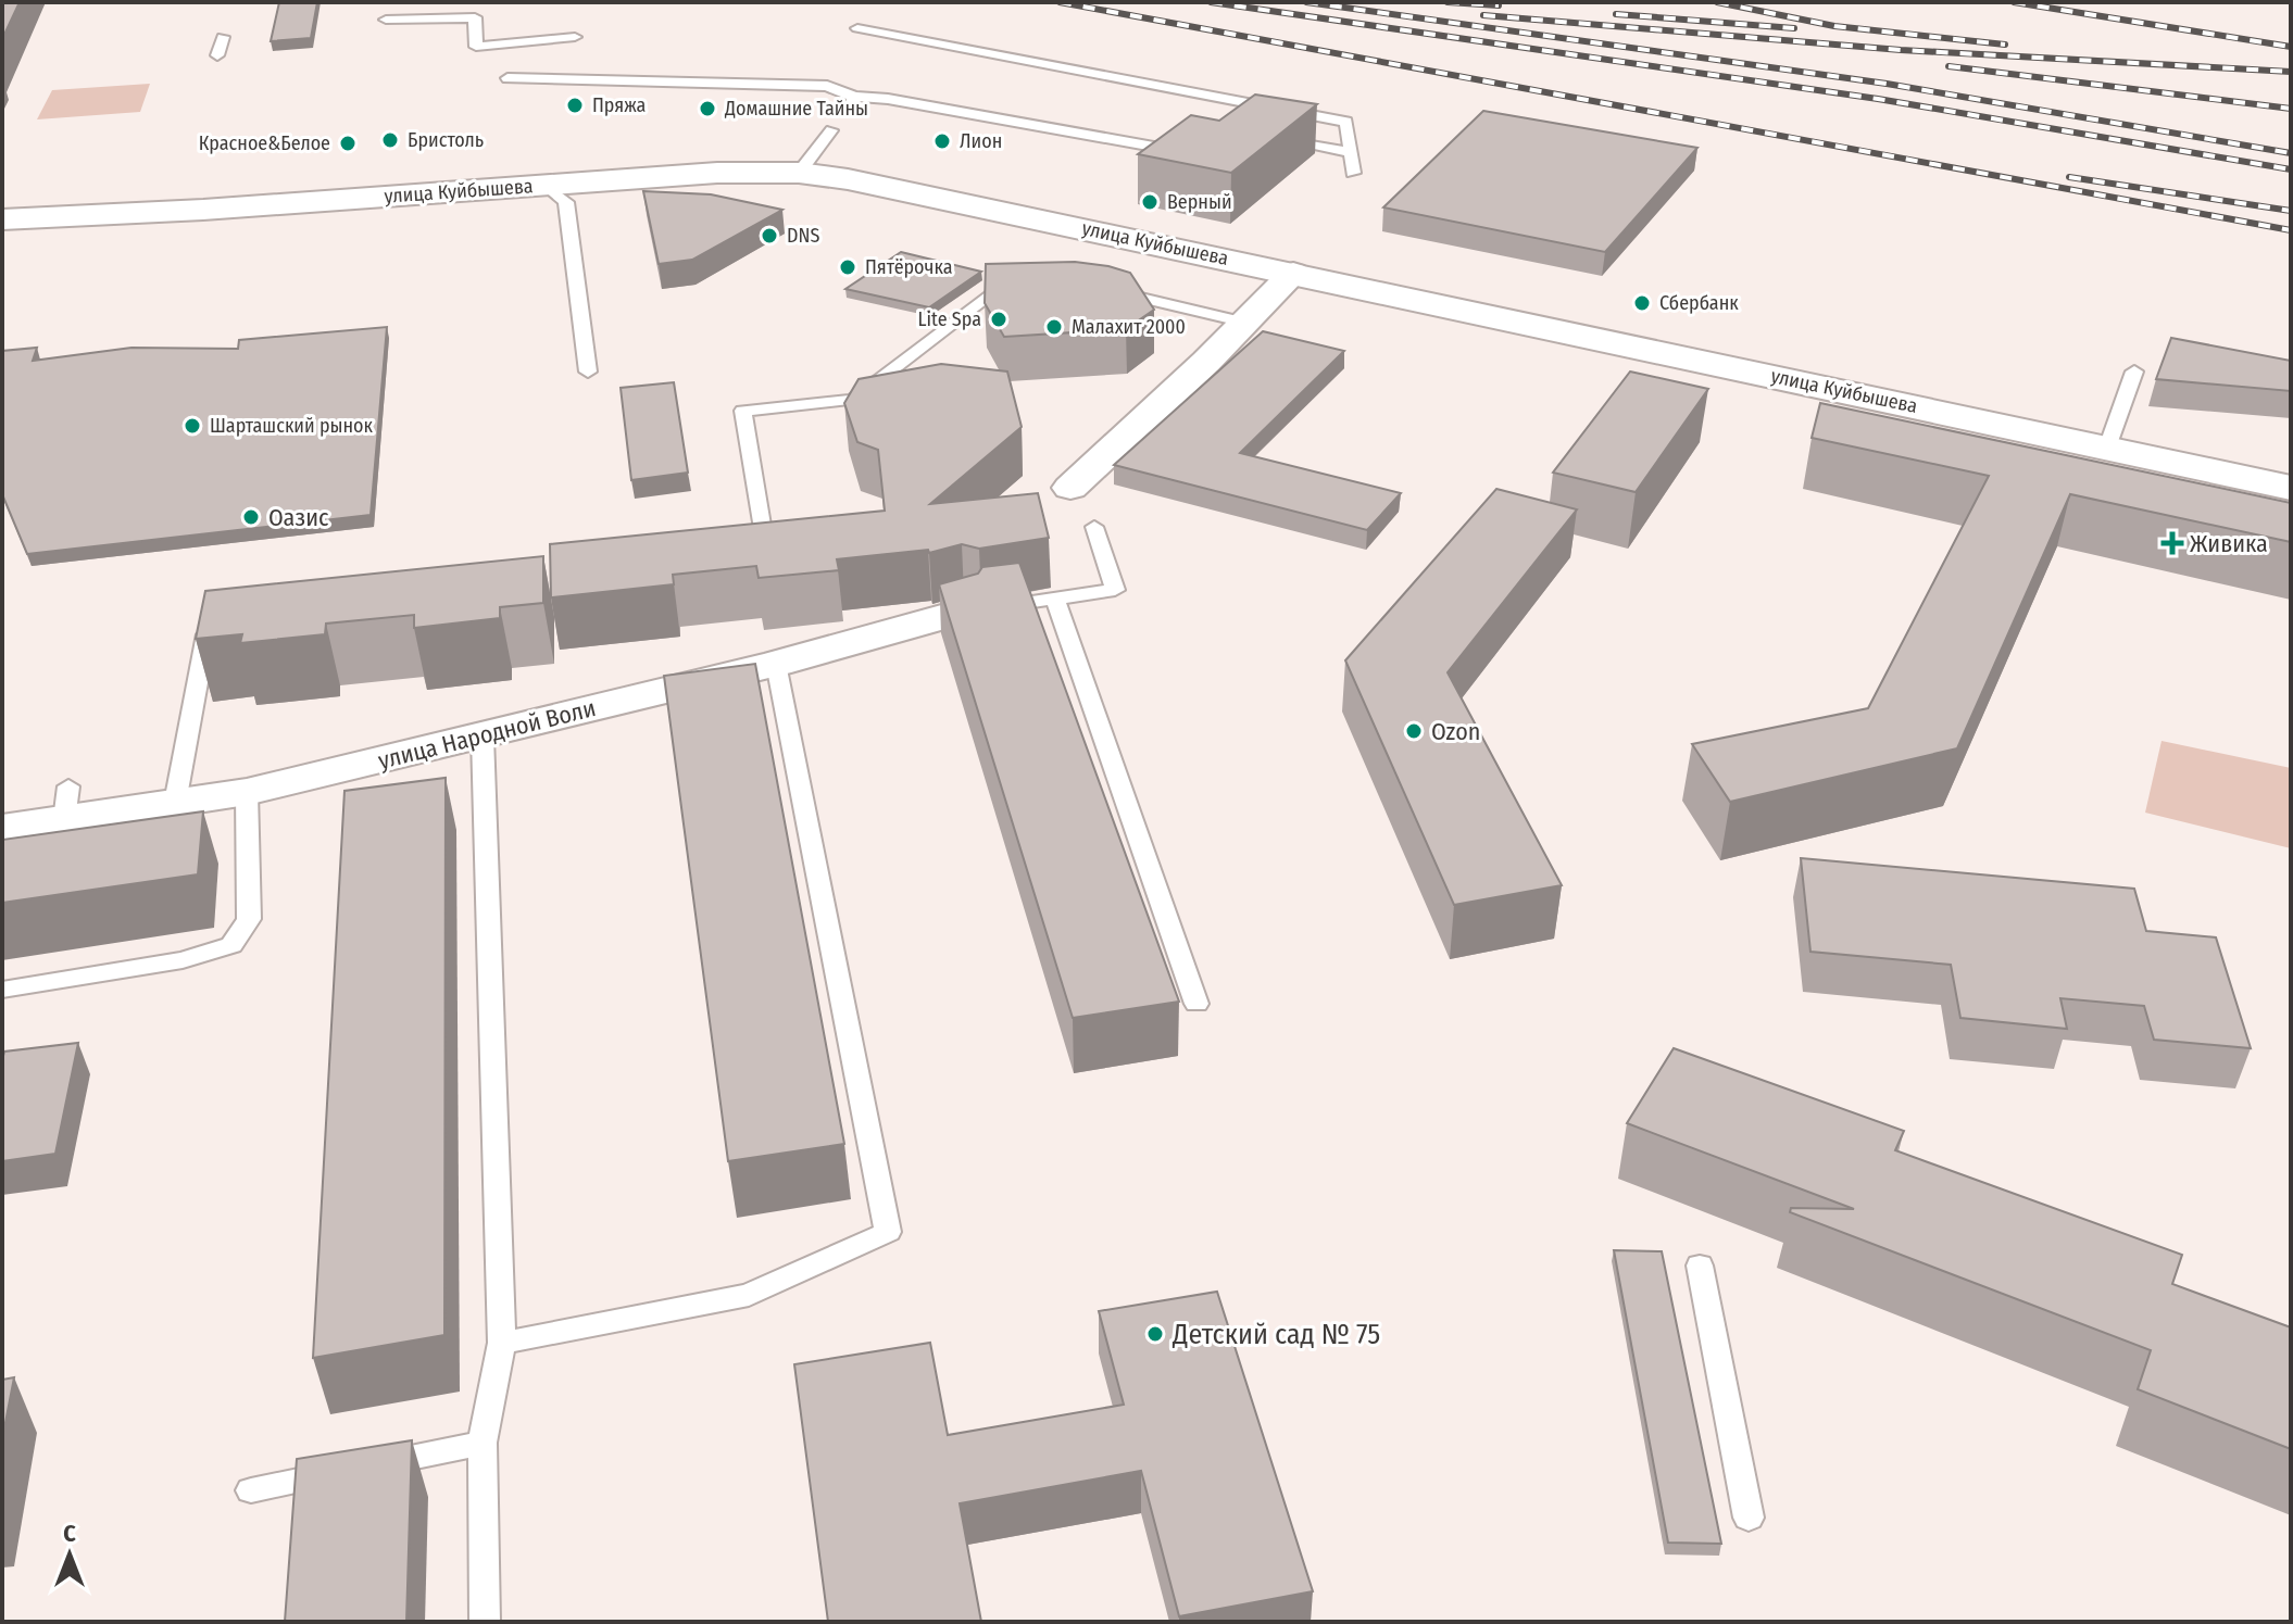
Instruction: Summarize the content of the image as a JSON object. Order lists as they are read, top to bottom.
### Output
{
  "streets": {
    "street": ["улица Куйбышева", "улица Народной Воли"]
  },
  "places": {
    "other": [
      "Пряжа",
      "Домашние Тайны",
      "Бристоль",
      "Лион",
      "Красное&Белое",
      "Верный",
      "DNS",
      "Пятёрочка",
      "Сбербанк",
      "Lite Spa",
      "Малахит 2000",
      "Шарташский рынок",
      "Оазис",
      "Ozon",
      "Детский сад № 75"
    ],
    "health": ["Живика"]
  },
  "north": "top"
}
